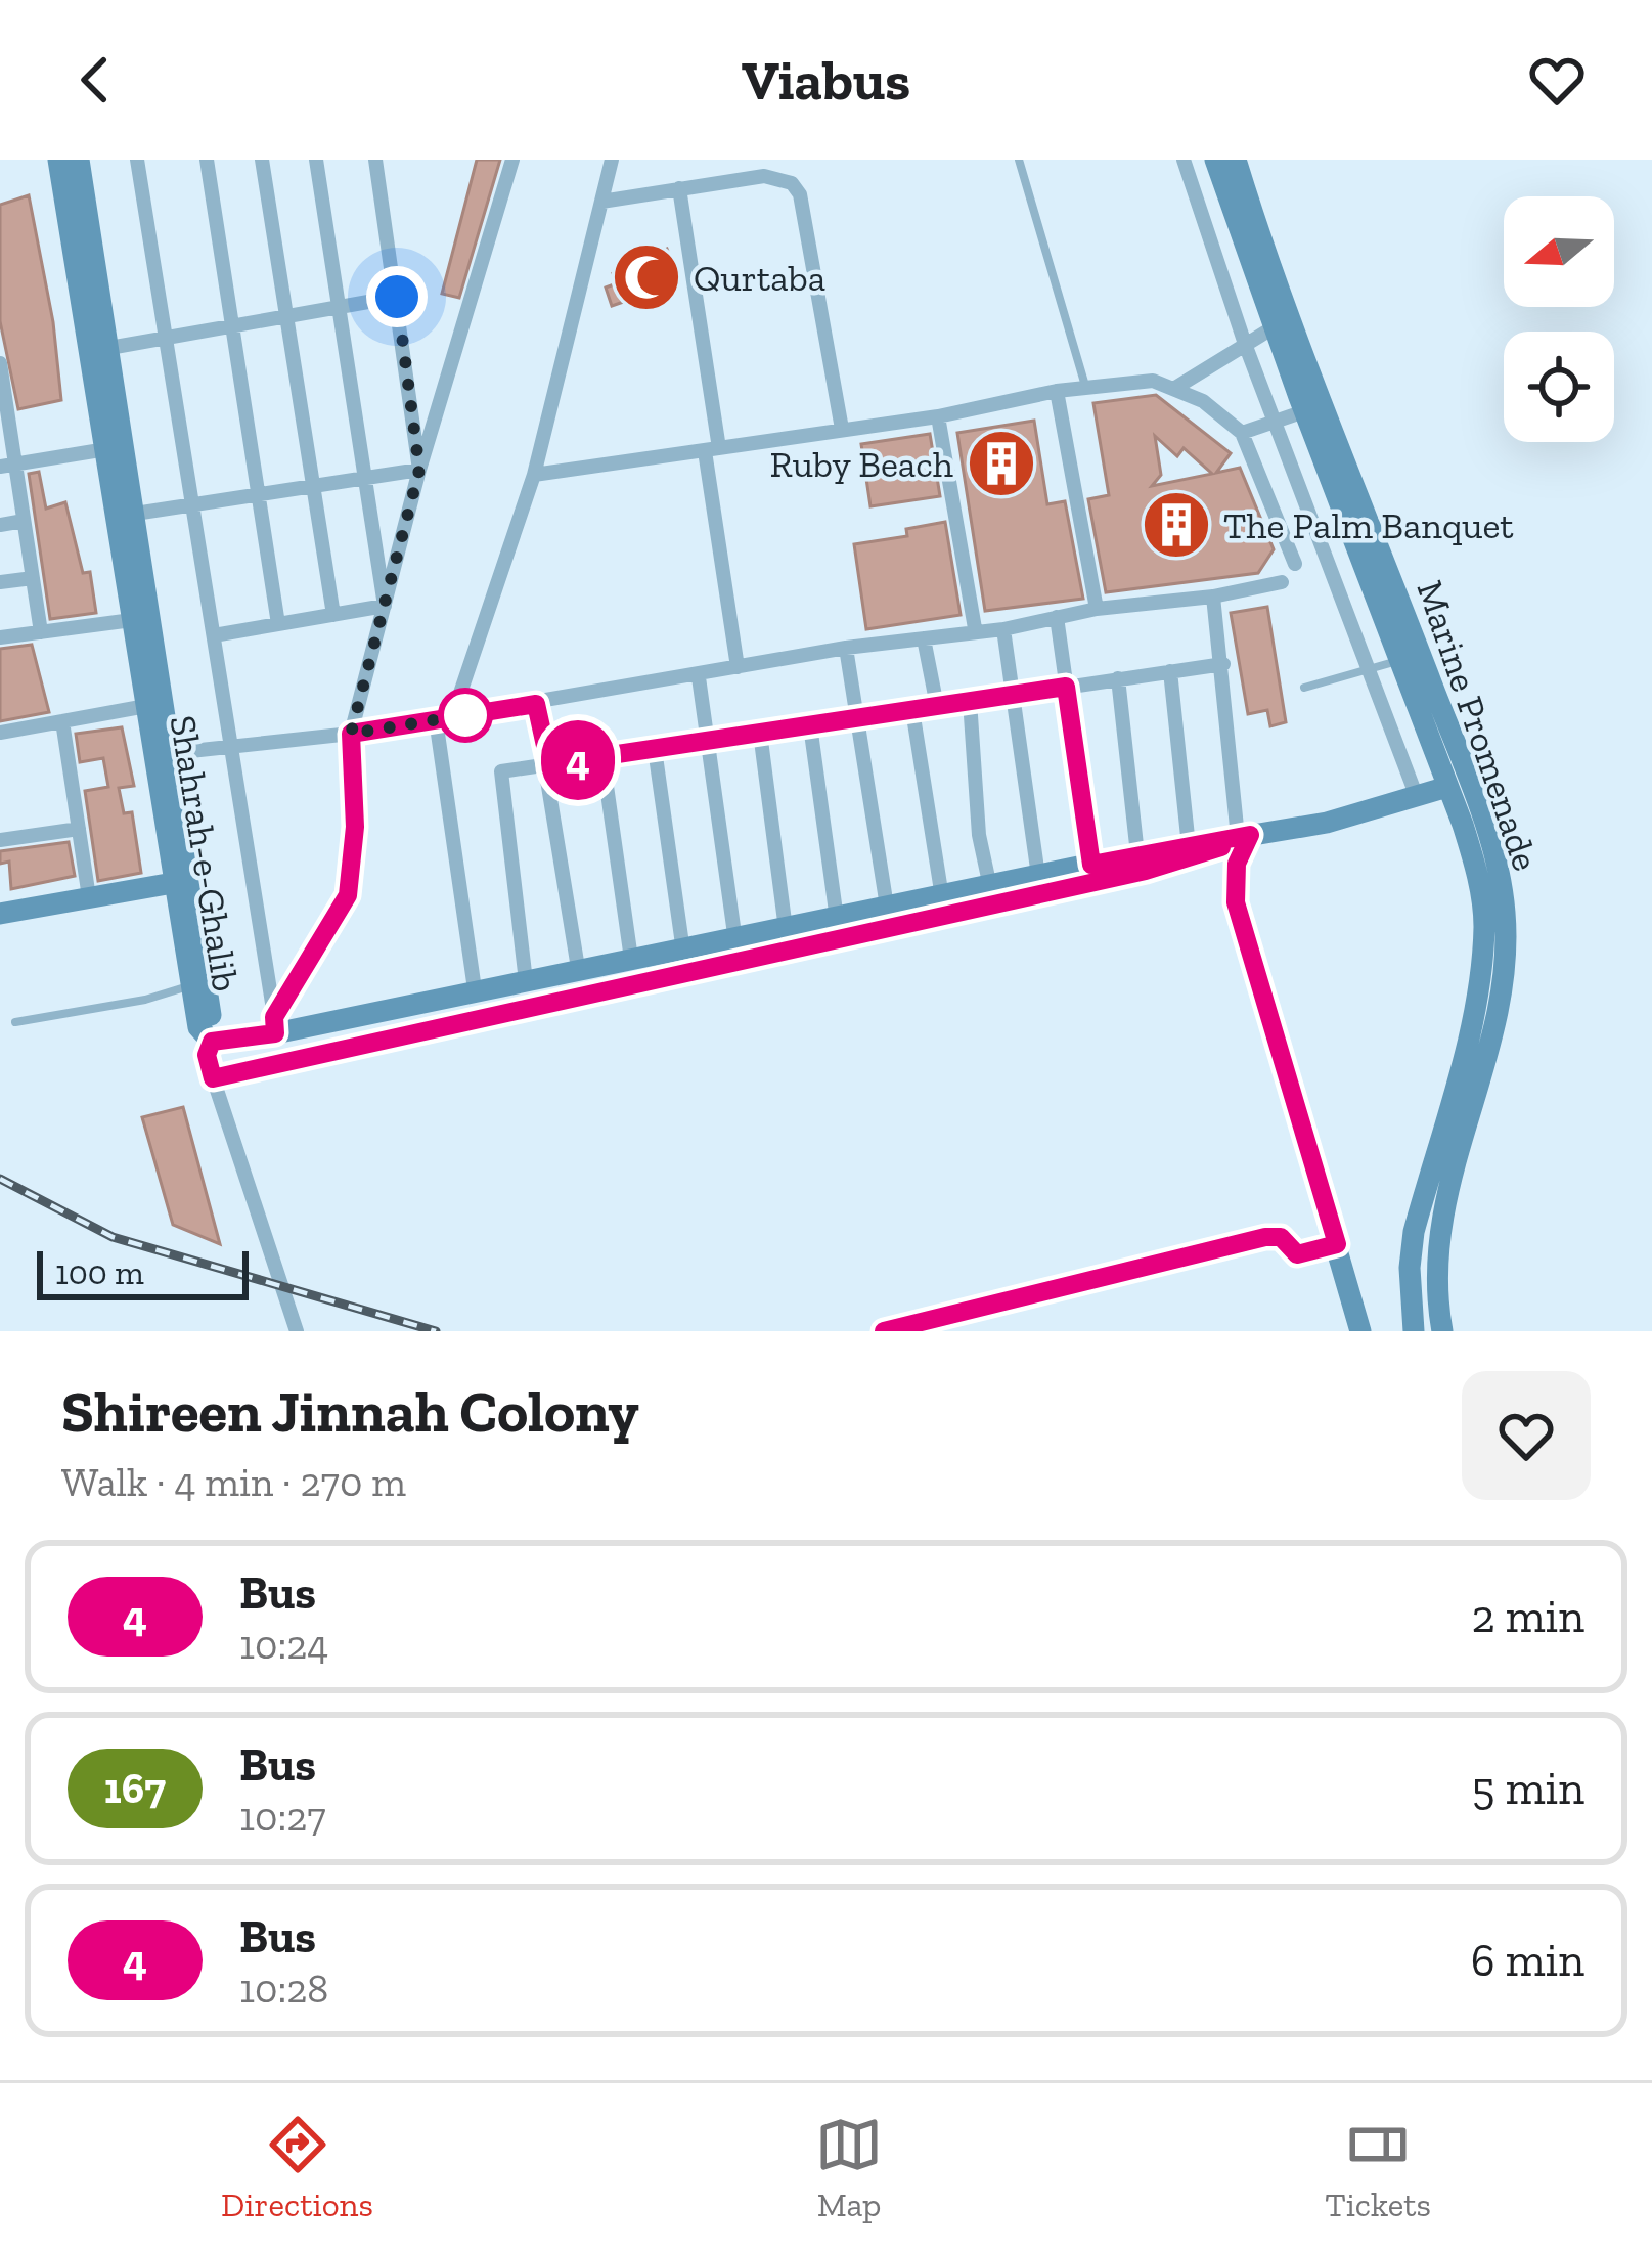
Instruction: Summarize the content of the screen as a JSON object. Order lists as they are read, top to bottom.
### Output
{
  "streets": {
    "main road": ["Marine Promenade", "Shahrah-e-Ghalib"]
  },
  "places": {
    "mosque": ["Qurtaba"],
    "building": ["Ruby Beach", "The Palm Banquet"]
  },
  "lines": ["bus line 4"],
  "scale_bar": "100 m",
  "north": "left",
  "page": {
    "header": "Viabus",
    "on_map": "4",
    "scale": "100 m",
    "heading": ["Shireen Jinnah Colony", "Walk · 4 min · 270 m"],
    "list": [
      {
        "mark": "4",
        "name": "Bus",
        "note": "10:24",
        "value": "2 min"
      },
      {
        "mark": "167",
        "name": "Bus",
        "note": "10:27",
        "value": "5 min"
      },
      {
        "mark": "4",
        "name": "Bus",
        "note": "10:28",
        "value": "6 min"
      }
    ],
    "tabs": ["Directions", "Map", "Tickets"]
  }
}
